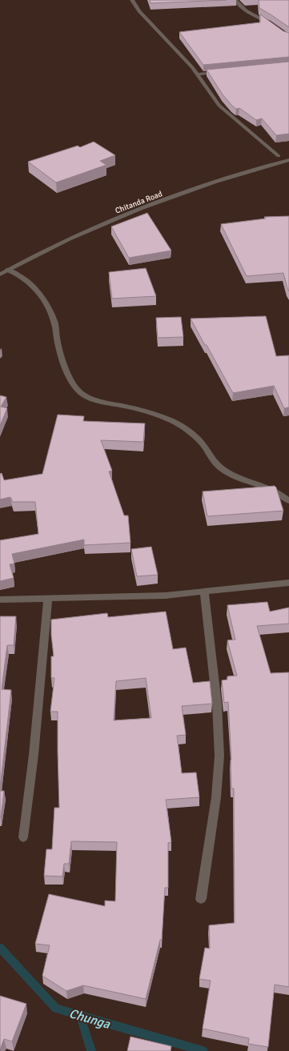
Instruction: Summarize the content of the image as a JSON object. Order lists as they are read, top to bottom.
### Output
{
  "streets": {
    "street": ["Chitanda Road"]
  },
  "water": ["Chunga"]
}
